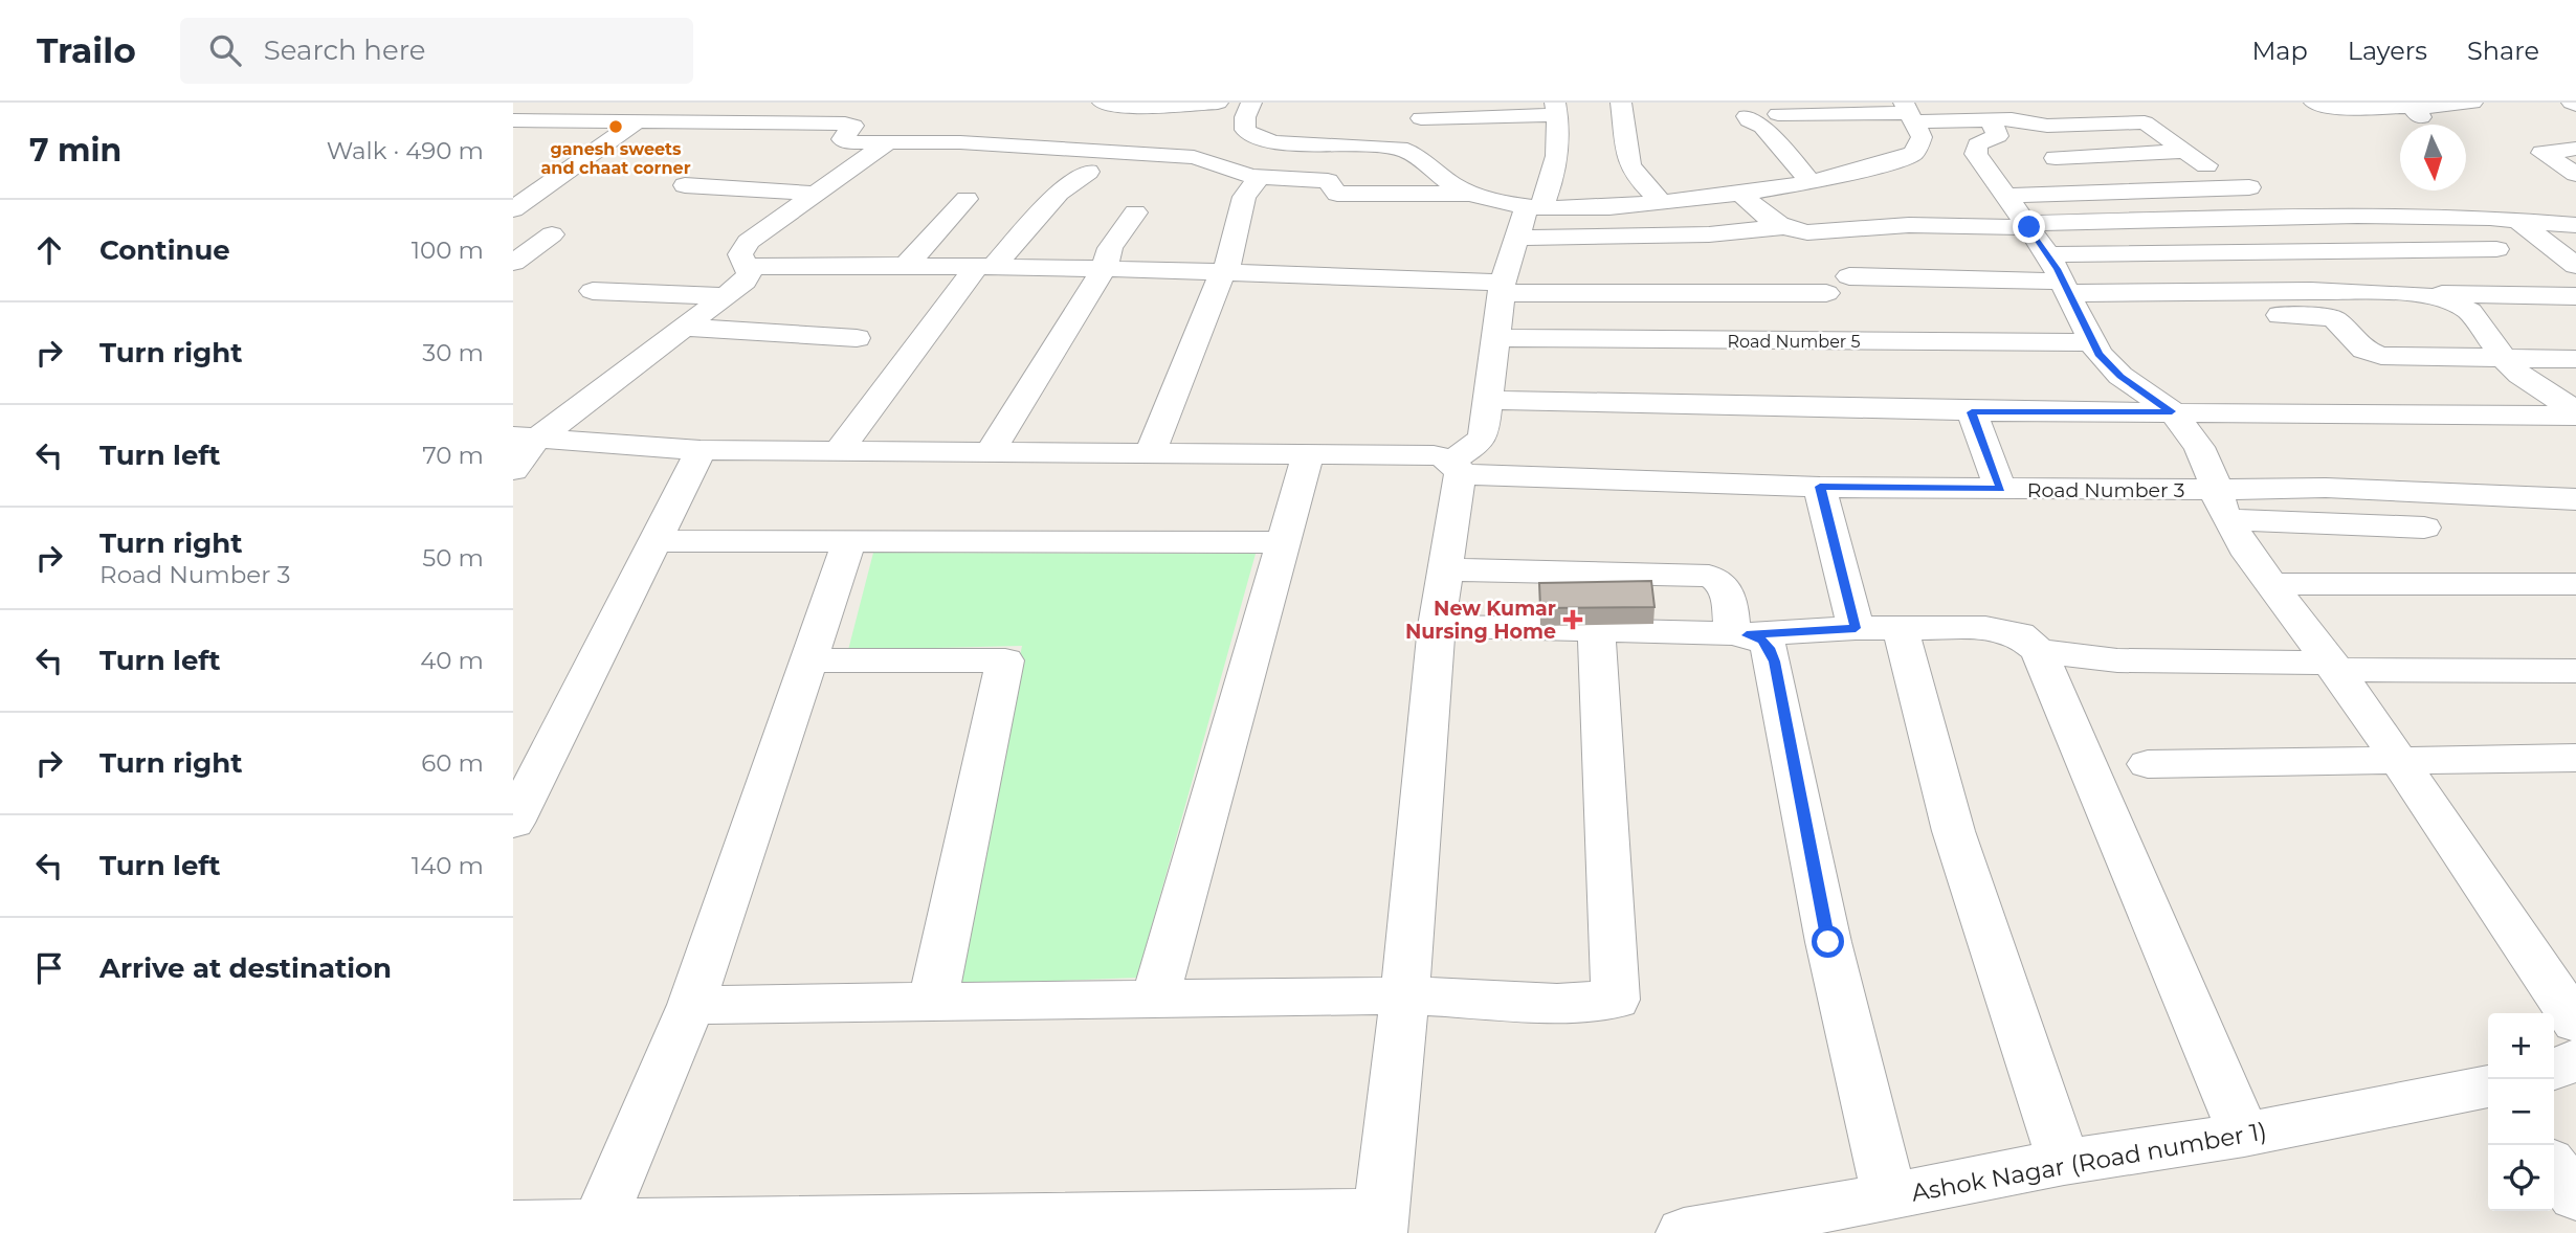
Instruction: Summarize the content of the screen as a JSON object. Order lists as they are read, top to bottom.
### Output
{
  "streets": {
    "street": ["Road Number 5", "Road Number 3", "Ashok Nagar (Road number 1)"]
  },
  "places": {
    "other": ["ganesh sweets and chaat corner"],
    "health": ["New Kumar Nursing Home"]
  },
  "north": "bottom",
  "page": {
    "header": "Trailo",
    "search": "Search here",
    "nav": ["Map", "Layers", "Share"],
    "heading": ["7 min", "Walk · 490 m"],
    "list": [
      ["Continue", "100 m"],
      ["Turn right", "30 m"],
      ["Turn left", "70 m"],
      ["Turn right", "Road Number 3", "50 m"],
      ["Turn left", "40 m"],
      ["Turn right", "60 m"],
      ["Turn left", "140 m"],
      "Arrive at destination"
    ],
    "map_buttons": ["+", "−"]
  }
}
